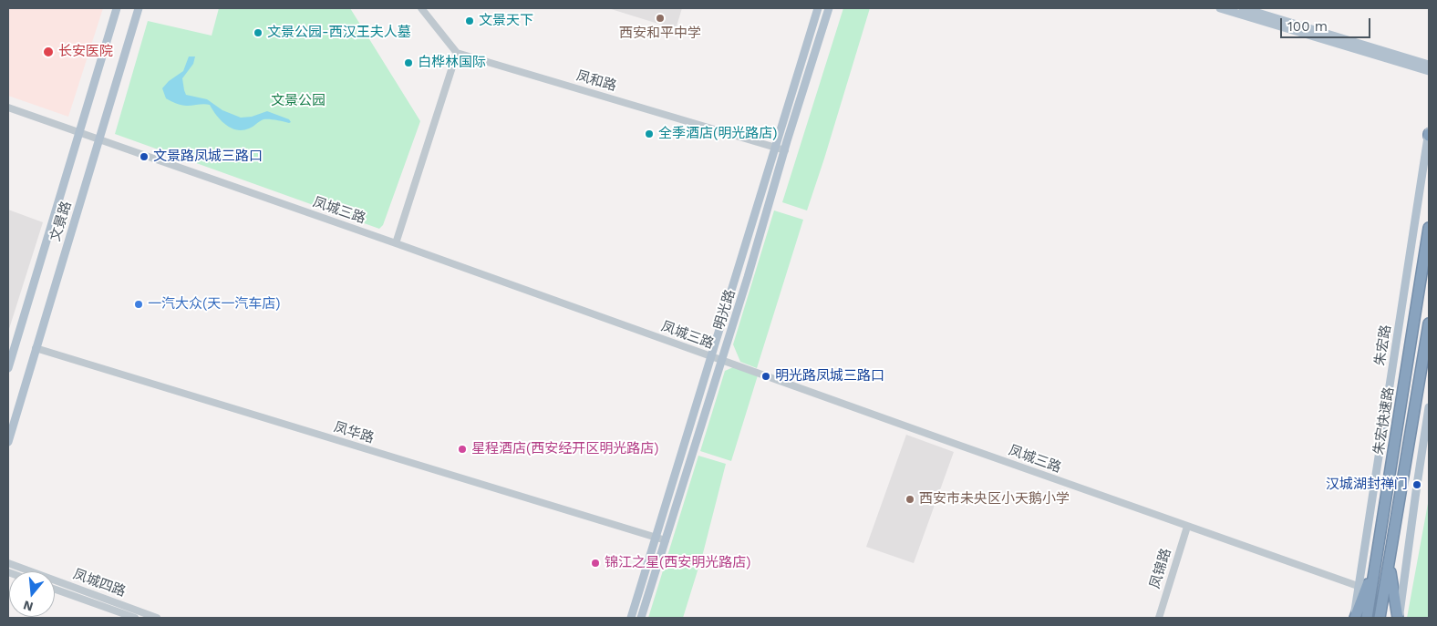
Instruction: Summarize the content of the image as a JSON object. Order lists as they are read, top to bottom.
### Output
{
  "streets": {
    "highway": ["朱宏快速路"],
    "main road": ["文景路", "明光路", "朱宏路"],
    "street": [
      "凤和路",
      "凤城三路",
      "凤华路",
      "凤锦路",
      "凤城四路"
    ]
  },
  "crossings": [
    ["凤和路", "明光路"],
    ["凤城三路", "文景路"],
    ["凤城三路", "明光路"],
    ["凤城三路", "朱宏路"],
    ["凤城三路", "凤锦路"],
    ["文景路", "凤华路"],
    ["明光路", "凤华路"]
  ],
  "parks": ["文景公园"],
  "places": [
    "西安和平中学",
    "文景天下",
    "文景公园-西汉王夫人墓",
    "长安医院",
    "白桦林国际",
    "全季酒店(明光路店)",
    "文景路凤城三路口",
    "一汽大众(天一汽车店)",
    "明光路凤城三路口",
    "星程酒店(西安经开区明光路店)",
    "汉城湖封禅门",
    "西安市未央区小天鹅小学",
    "锦江之星(西安明光路店)"
  ],
  "scale_bar": "100 m",
  "north": "bottom"
}
